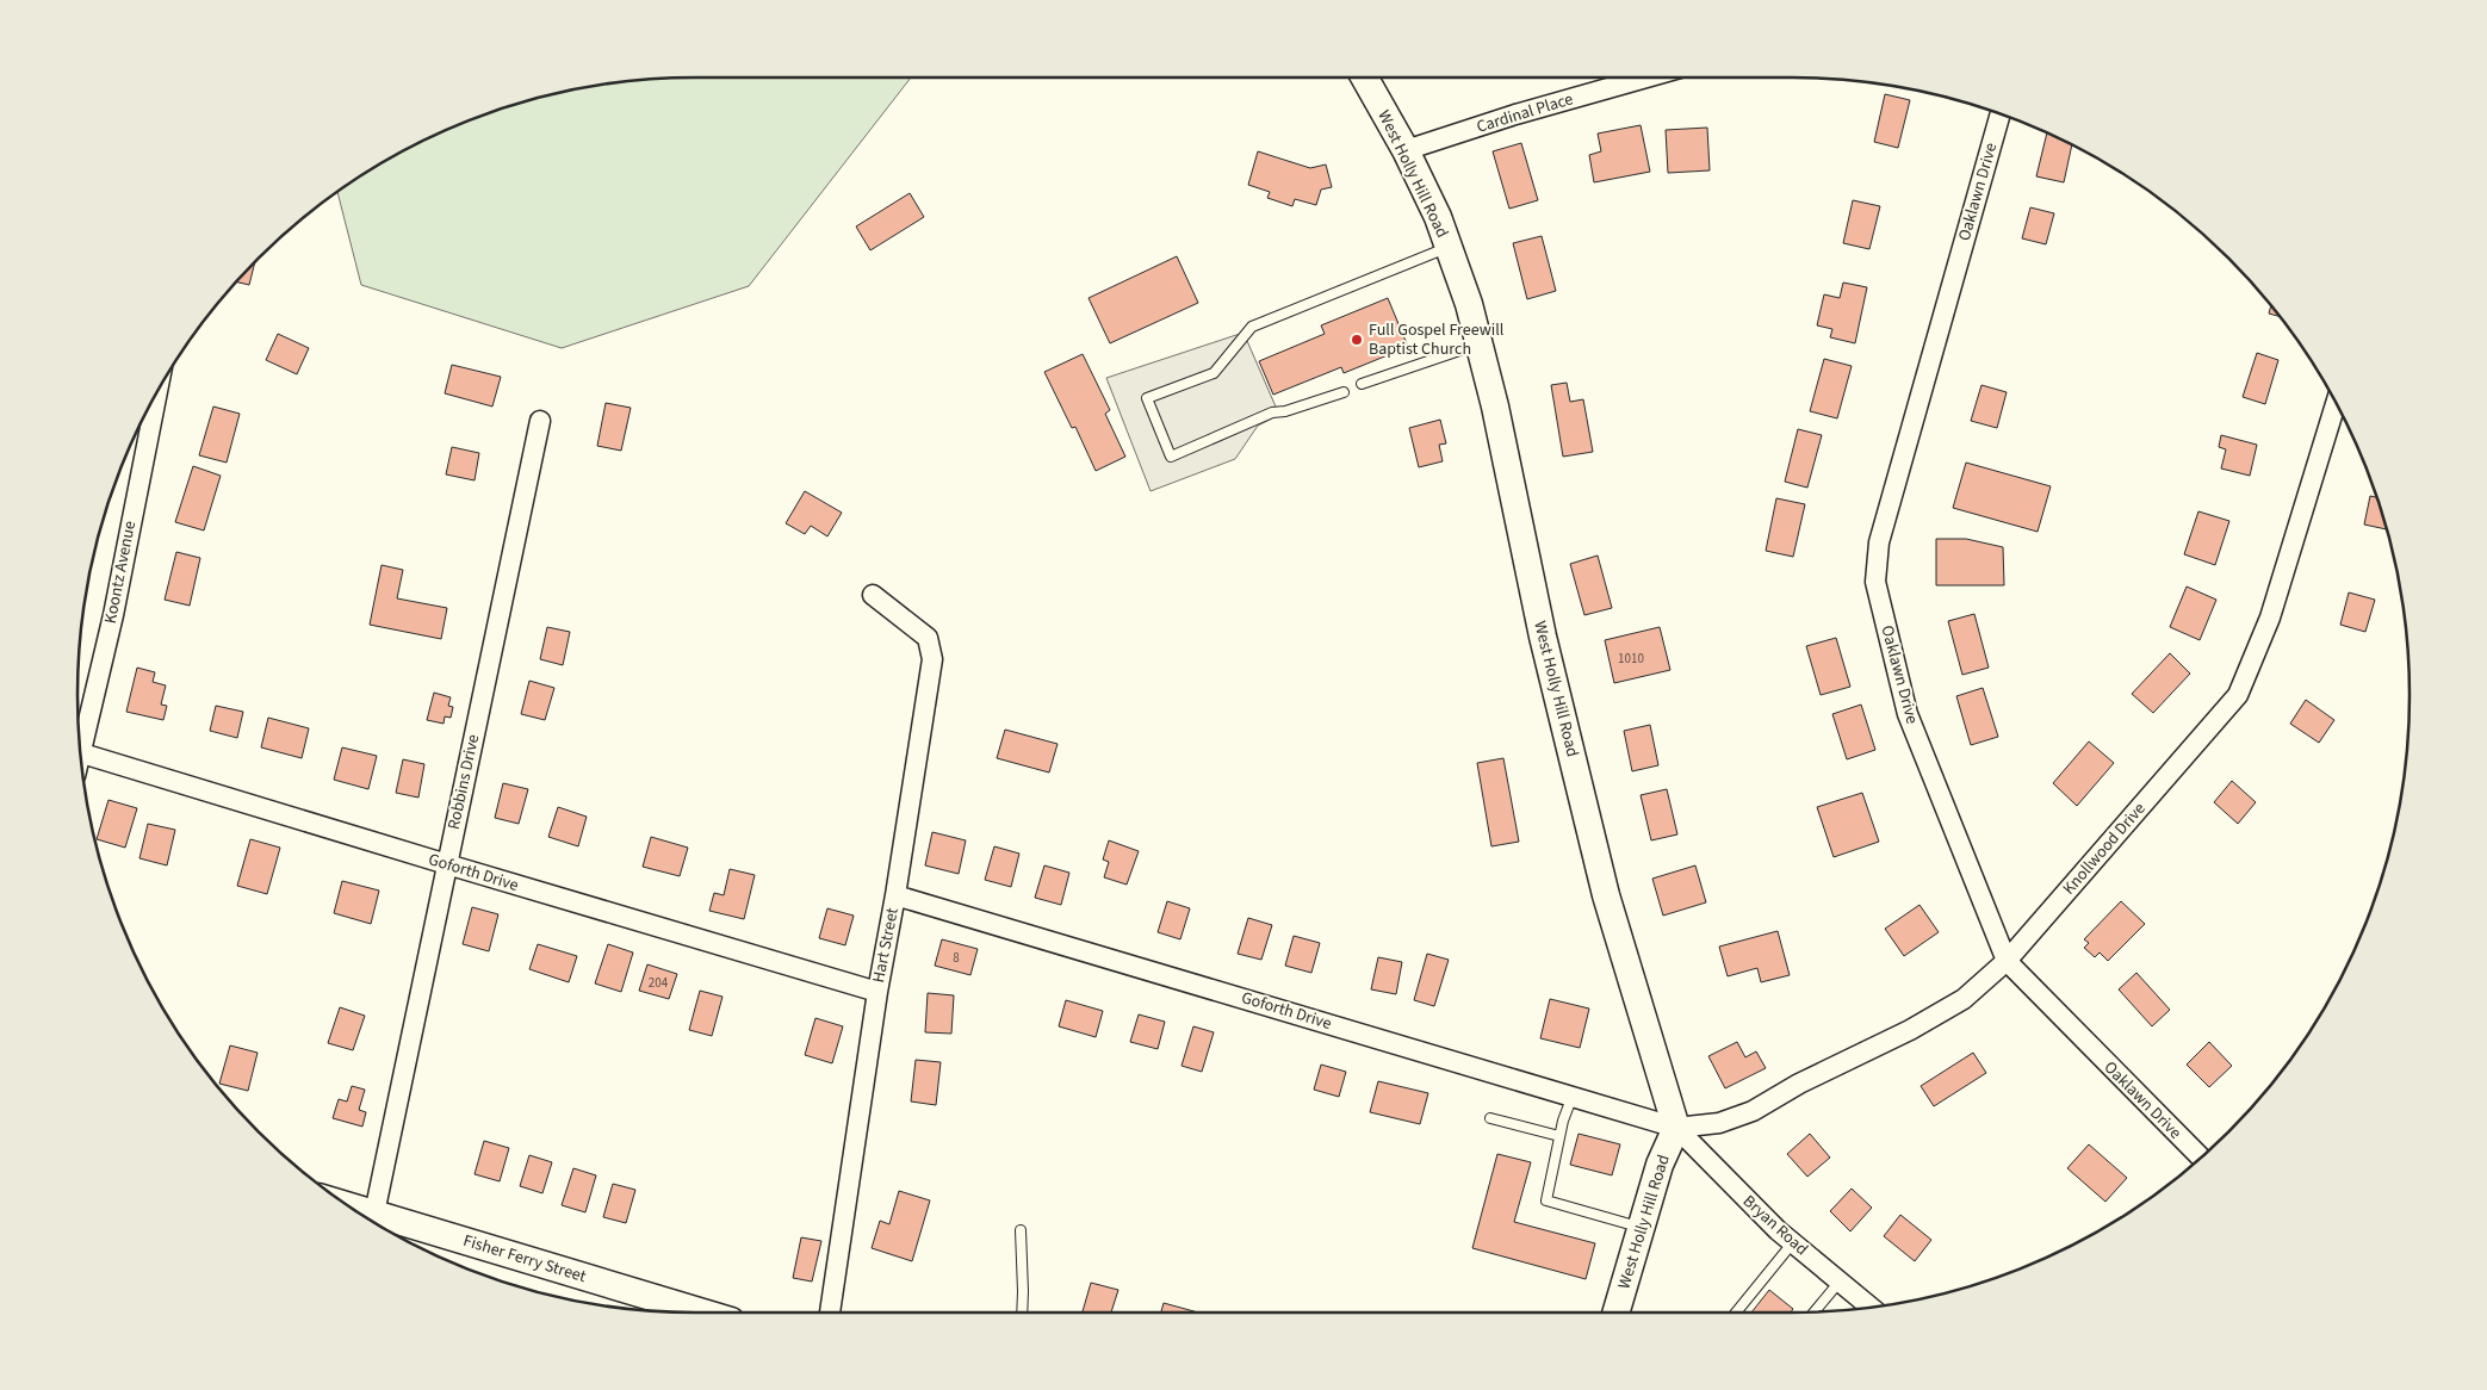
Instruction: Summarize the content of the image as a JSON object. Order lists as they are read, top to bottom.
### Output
{
  "streets": {
    "street": [
      "Cardinal Place",
      "West Holly Hill Road",
      "Oaklawn Drive",
      "Koontz Avenue",
      "Robbins Drive",
      "Knollwood Drive",
      "Goforth Drive",
      "Hart Street",
      "Bryan Road",
      "Fisher Ferry Street"
    ]
  },
  "crossings": [
    ["Cardinal Place", "West Holly Hill Road"],
    ["West Holly Hill Road", "Knollwood Drive"],
    ["West Holly Hill Road", "Goforth Drive"],
    ["West Holly Hill Road", "Bryan Road"],
    ["Oaklawn Drive", "Knollwood Drive"],
    ["Robbins Drive", "Goforth Drive"],
    ["Robbins Drive", "Fisher Ferry Street"],
    ["Knollwood Drive", "Goforth Drive"],
    ["Knollwood Drive", "Bryan Road"],
    ["Goforth Drive", "Hart Street"],
    ["Goforth Drive", "Bryan Road"]
  ],
  "places": ["Full Gospel Freewill Baptist Church"],
  "house_numbers": ["1010", "8", "204"]
}
